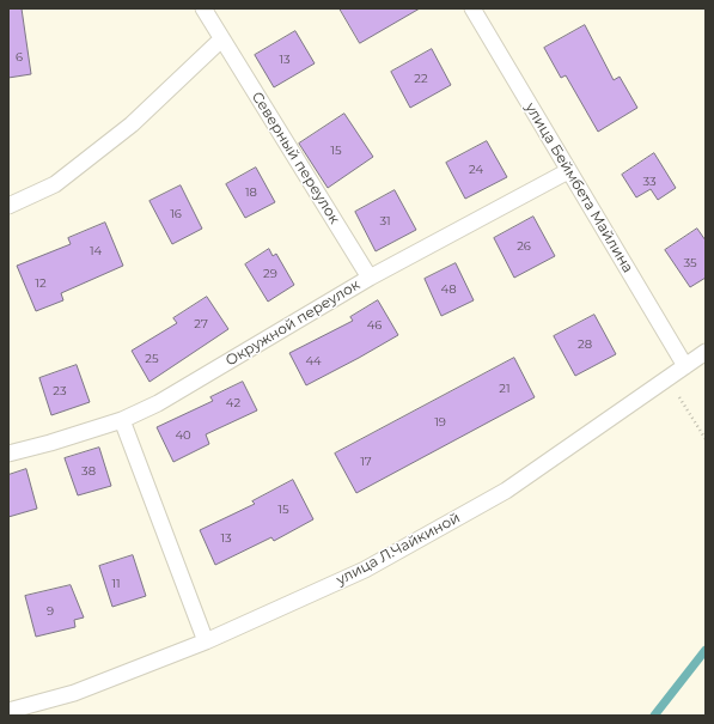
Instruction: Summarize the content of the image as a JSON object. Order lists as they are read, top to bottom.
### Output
{
  "streets": {
    "lane": [
      "Северный переулок",
      "улица Беймбета Майлина",
      "Окружной переулок",
      "улица Л.Чайкиной"
    ]
  },
  "crossings": [
    ["Северный переулок", "Окружной переулок"],
    ["улица Беймбета Майлина", "Окружной переулок"],
    ["улица Беймбета Майлина", "улица Л.Чайкиной"]
  ],
  "house_numbers": [
    "6",
    "13",
    "22",
    "15",
    "24",
    "33",
    "18",
    "16",
    "31",
    "26",
    "14",
    "35",
    "29",
    "12",
    "48",
    "27",
    "46",
    "28",
    "25",
    "44",
    "21",
    "23",
    "42",
    "19",
    "40",
    "17",
    "38",
    "15",
    "13",
    "11",
    "9"
  ]
}
